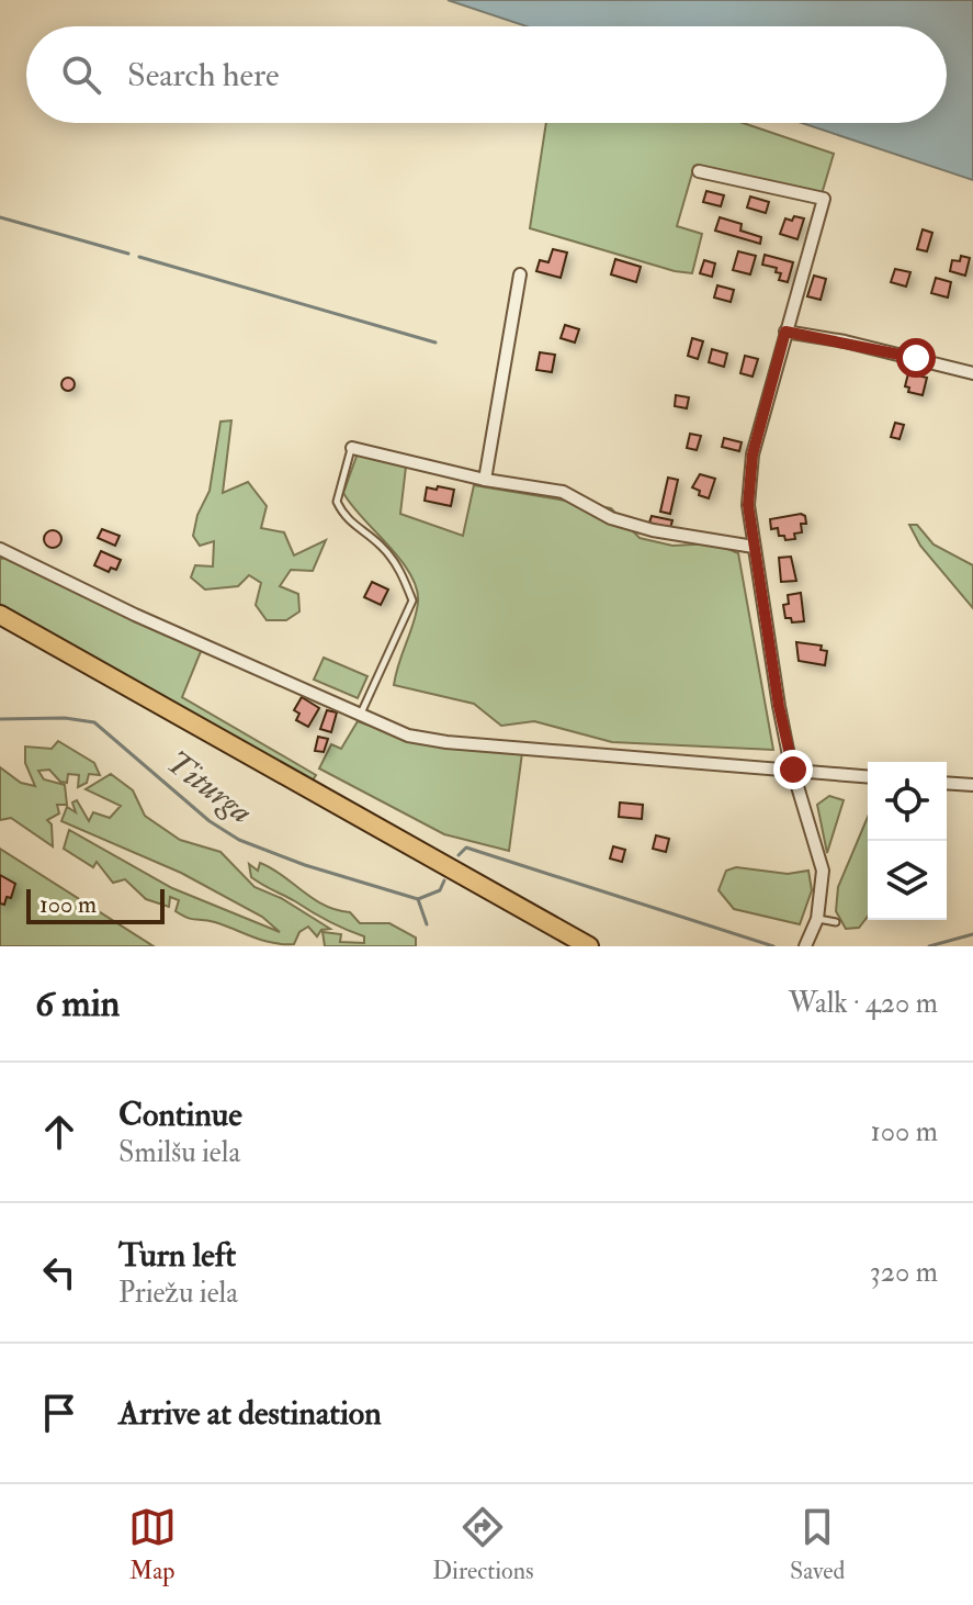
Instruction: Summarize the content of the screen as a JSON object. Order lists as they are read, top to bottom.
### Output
{
  "water": ["Titurga"],
  "scale_bar": "100 m",
  "page": {
    "search": "Search here",
    "scale": "100 m",
    "heading": ["6 min", "Walk · 420 m"],
    "list": [
      ["Continue", "Smilšu iela", "100 m"],
      ["Turn left", "Priežu iela", "320 m"],
      "Arrive at destination"
    ],
    "nav": ["Map", "Directions", "Saved"]
  }
}
